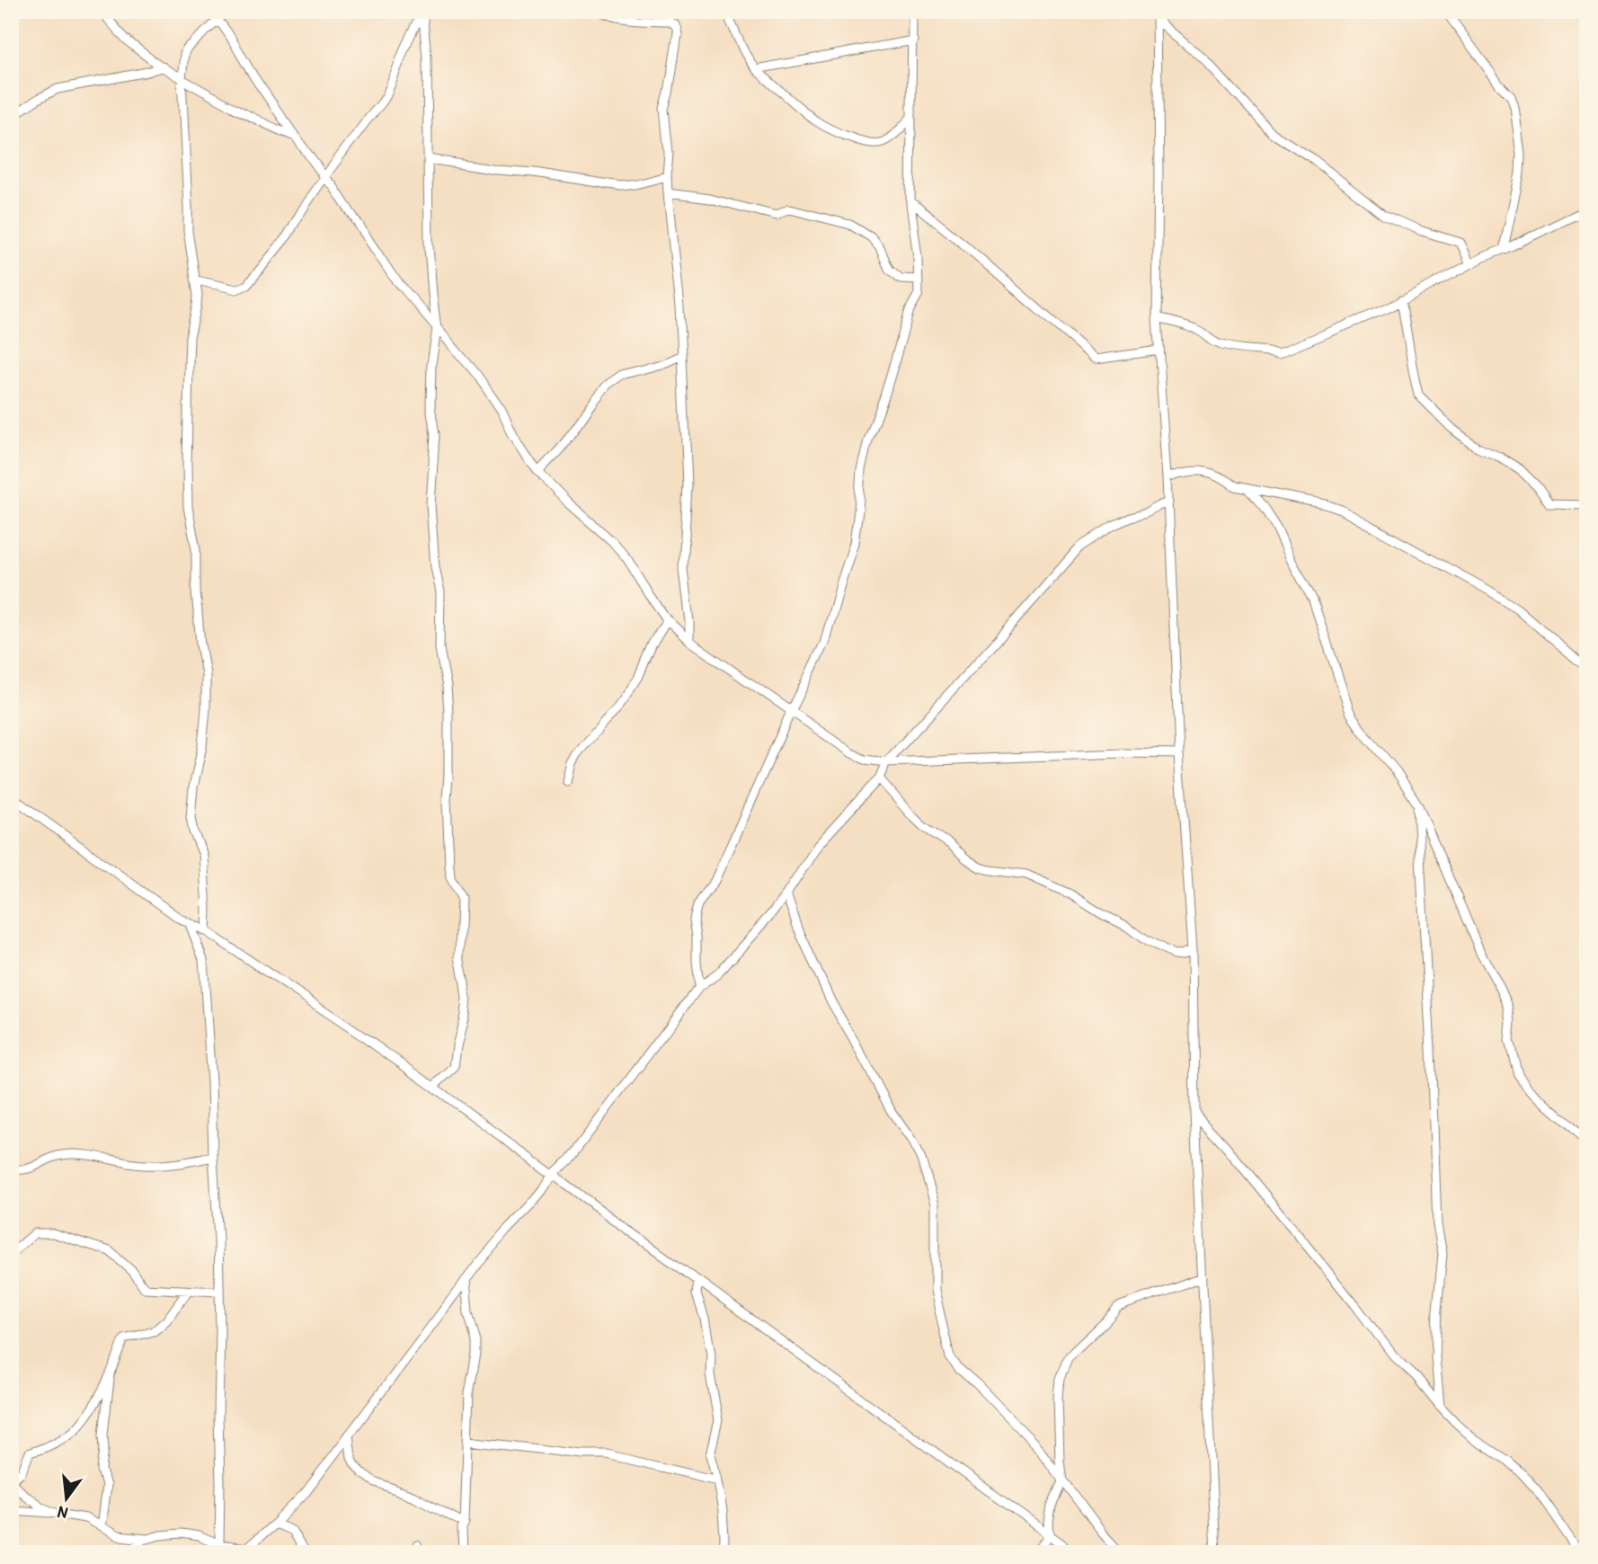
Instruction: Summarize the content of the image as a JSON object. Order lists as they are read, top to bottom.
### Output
{
  "north": "bottom"
}
